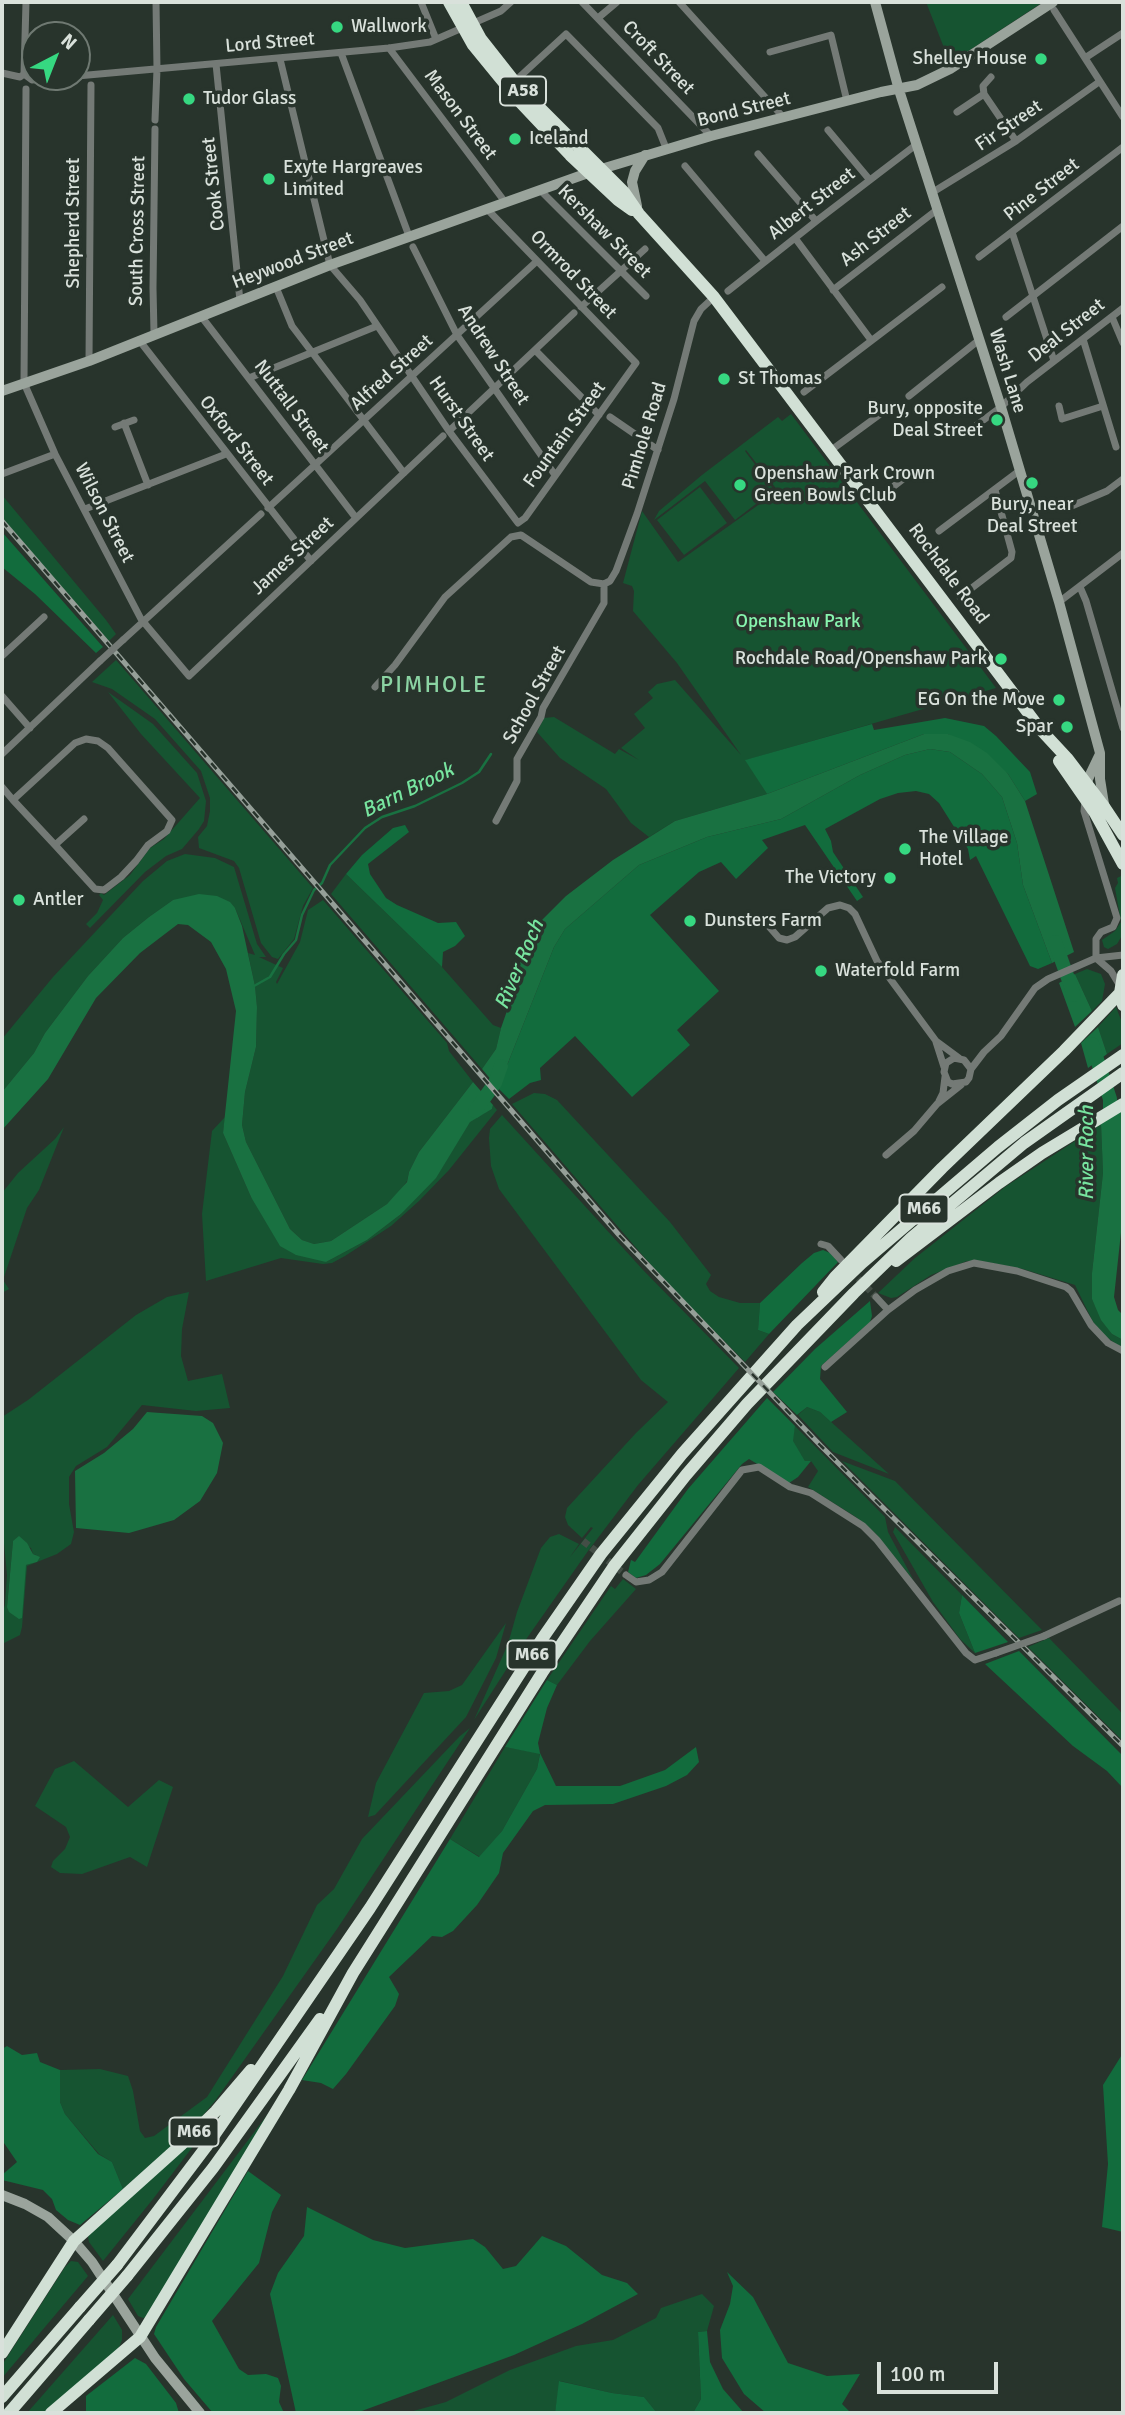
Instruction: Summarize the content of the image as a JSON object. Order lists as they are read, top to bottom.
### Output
{
  "streets": {
    "highway": ["A58", "Rochdale Road", "M66"],
    "main road": ["Bond Street", "Heywood Street", "Wash Lane"],
    "street": [
      "Lord Street",
      "Croft Street",
      "Mason Street",
      "Fir Street",
      "Cook Street",
      "Pine Street",
      "Albert Street",
      "Shepherd Street",
      "South Cross Street",
      "Kershaw Street",
      "Ash Street",
      "Ormrod Street",
      "Deal Street",
      "Andrew Street",
      "Alfred Street",
      "Nuttall Street",
      "Hurst Street",
      "Fountain Street",
      "Pimhole Road",
      "Oxford Street",
      "Wilson Street",
      "James Street",
      "School Street"
    ]
  },
  "crossings": [
    ["Lord Street", "Mason Street"],
    ["Lord Street", "Cook Street"],
    ["Lord Street", "Rochdale Road"],
    ["Croft Street", "Bond Street"],
    ["Bond Street", "Heywood Street"],
    ["Bond Street", "Wash Lane"],
    ["Bond Street", "Rochdale Road"],
    ["Mason Street", "Heywood Street"],
    ["Fir Street", "Wash Lane"],
    ["Cook Street", "Heywood Street"],
    ["Albert Street", "Wash Lane"],
    ["Shepherd Street", "Heywood Street"],
    ["South Cross Street", "Heywood Street"],
    ["Kershaw Street", "Heywood Street"],
    ["Ash Street", "Wash Lane"],
    ["Heywood Street", "Ormrod Street"],
    ["Heywood Street", "Nuttall Street"],
    ["Heywood Street", "Hurst Street"],
    ["Heywood Street", "Oxford Street"],
    ["Heywood Street", "Wilson Street"],
    ["Heywood Street", "Rochdale Road"],
    ["Ormrod Street", "Alfred Street"],
    ["Ormrod Street", "Fountain Street"],
    ["Deal Street", "Wash Lane"],
    ["Andrew Street", "Alfred Street"],
    ["Andrew Street", "Fountain Street"],
    ["Andrew Street", "James Street"],
    ["Wash Lane", "Rochdale Road"],
    ["Alfred Street", "Nuttall Street"],
    ["Alfred Street", "Hurst Street"],
    ["Alfred Street", "Oxford Street"],
    ["Nuttall Street", "James Street"],
    ["Hurst Street", "Fountain Street"],
    ["Hurst Street", "James Street"],
    ["Pimhole Road", "Rochdale Road"],
    ["Pimhole Road", "School Street"],
    ["Oxford Street", "James Street"],
    ["Wilson Street", "James Street"]
  ],
  "districts": ["PIMHOLE"],
  "water": ["Barn Brook", "River Roch"],
  "parks": ["Openshaw Park"],
  "places": [
    "Wallwork",
    "Shelley House",
    "Tudor Glass",
    "Iceland",
    "Exyte Hargreaves Limited",
    "St Thomas",
    "Bury, opposite Deal Street",
    "Bury, near Deal Street",
    "Openshaw Park Crown Green Bowls Club",
    "Rochdale Road/Openshaw Park",
    "EG On the Move",
    "Spar",
    "The Village Hotel",
    "The Victory",
    "Antler",
    "Dunsters Farm",
    "Waterfold Farm"
  ],
  "scale_bar": "100 m",
  "north": "top right"
}
